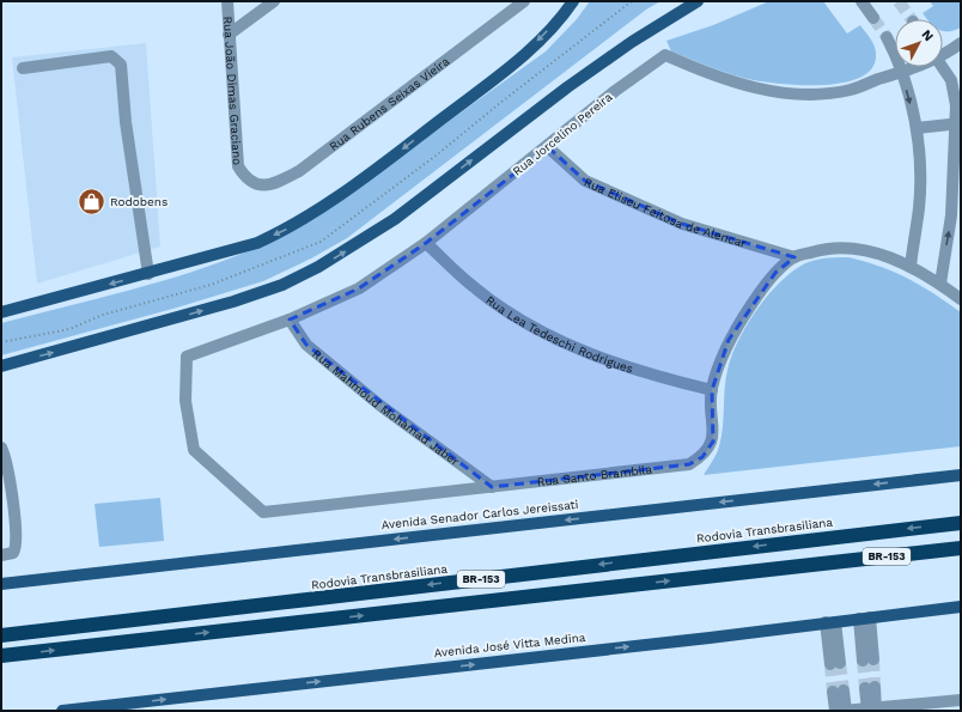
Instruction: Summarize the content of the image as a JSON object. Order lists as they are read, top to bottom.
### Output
{
  "streets": {
    "highway": ["Rodovia Transbrasiliana", "BR-153"],
    "main road": ["Avenida Senador Carlos Jereissati", "Avenida José Vitta Medina"],
    "street": [
      "Rua João Dimas Graciano",
      "Rua Rubens Seixas Vieira",
      "Rua Jorcelino Pereira",
      "Rua Eliseu Feitosa de Alencar",
      "Rua Lea Tedeschi Rodrigues",
      "Rua Mahmoud Mohamad Jaber",
      "Rua Santo Brambila"
    ]
  },
  "crossings": [
    ["Rua João Dimas Graciano", "Rua Rubens Seixas Vieira"],
    ["Rua Jorcelino Pereira", "Rua Eliseu Feitosa de Alencar"],
    ["Rua Jorcelino Pereira", "Rua Lea Tedeschi Rodrigues"],
    ["Rua Jorcelino Pereira", "Rua Mahmoud Mohamad Jaber"],
    ["Rua Jorcelino Pereira", "Rua Santo Brambila"],
    ["Rua Eliseu Feitosa de Alencar", "Rua Santo Brambila"],
    ["Rua Lea Tedeschi Rodrigues", "Rua Santo Brambila"],
    ["Rua Mahmoud Mohamad Jaber", "Rua Santo Brambila"]
  ],
  "one_way": ["Avenida Senador Carlos Jereissati", "Avenida José Vitta Medina"],
  "places": {
    "shop": ["Rodobens"]
  },
  "north": "top right"
}
